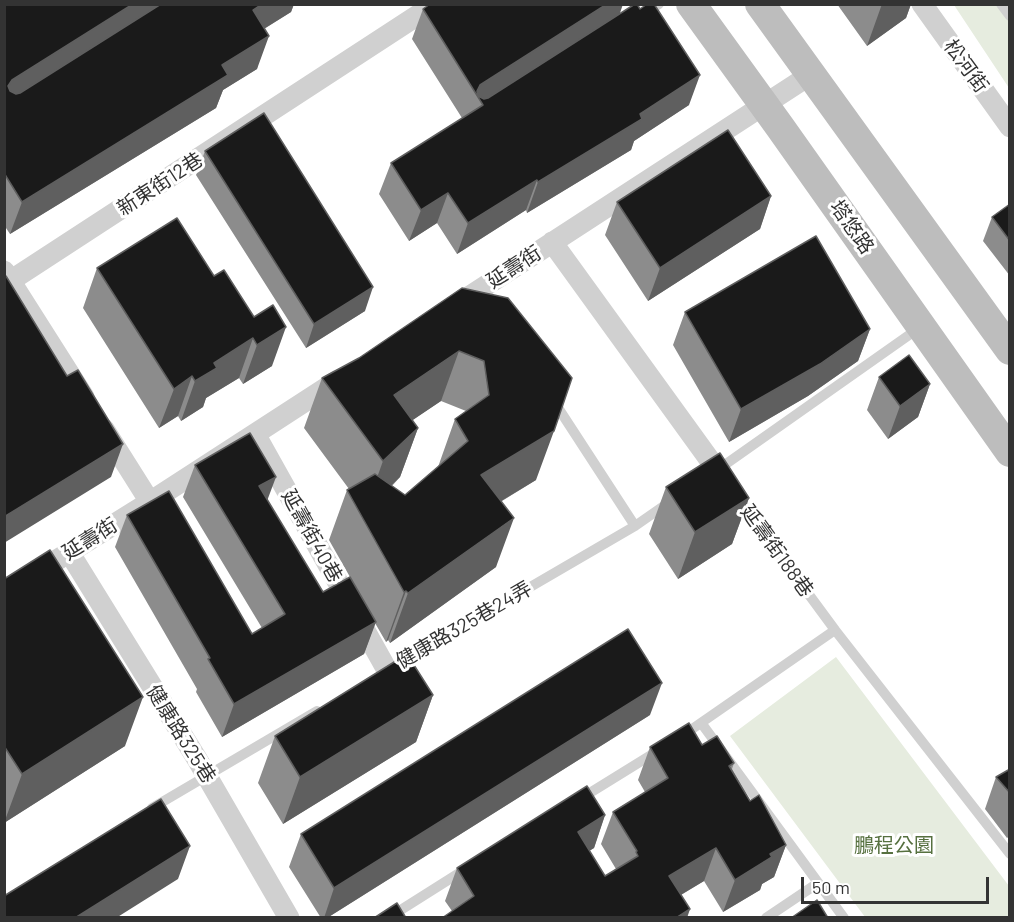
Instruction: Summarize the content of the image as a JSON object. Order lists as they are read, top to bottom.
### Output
{
  "streets": {
    "main road": ["塔悠路"],
    "street": [
      "松河街",
      "新東街12巷",
      "延壽街",
      "延壽街40巷",
      "健康路325巷"
    ],
    "lane": ["延壽街188巷", "健康路325巷24弄"]
  },
  "crossings": [
    ["塔悠路", "延壽街"],
    ["延壽街", "延壽街40巷"],
    ["延壽街", "健康路325巷"],
    ["延壽街40巷", "健康路325巷24弄"]
  ],
  "parks": ["鵬程公園"],
  "scale_bar": "50 m"
}
